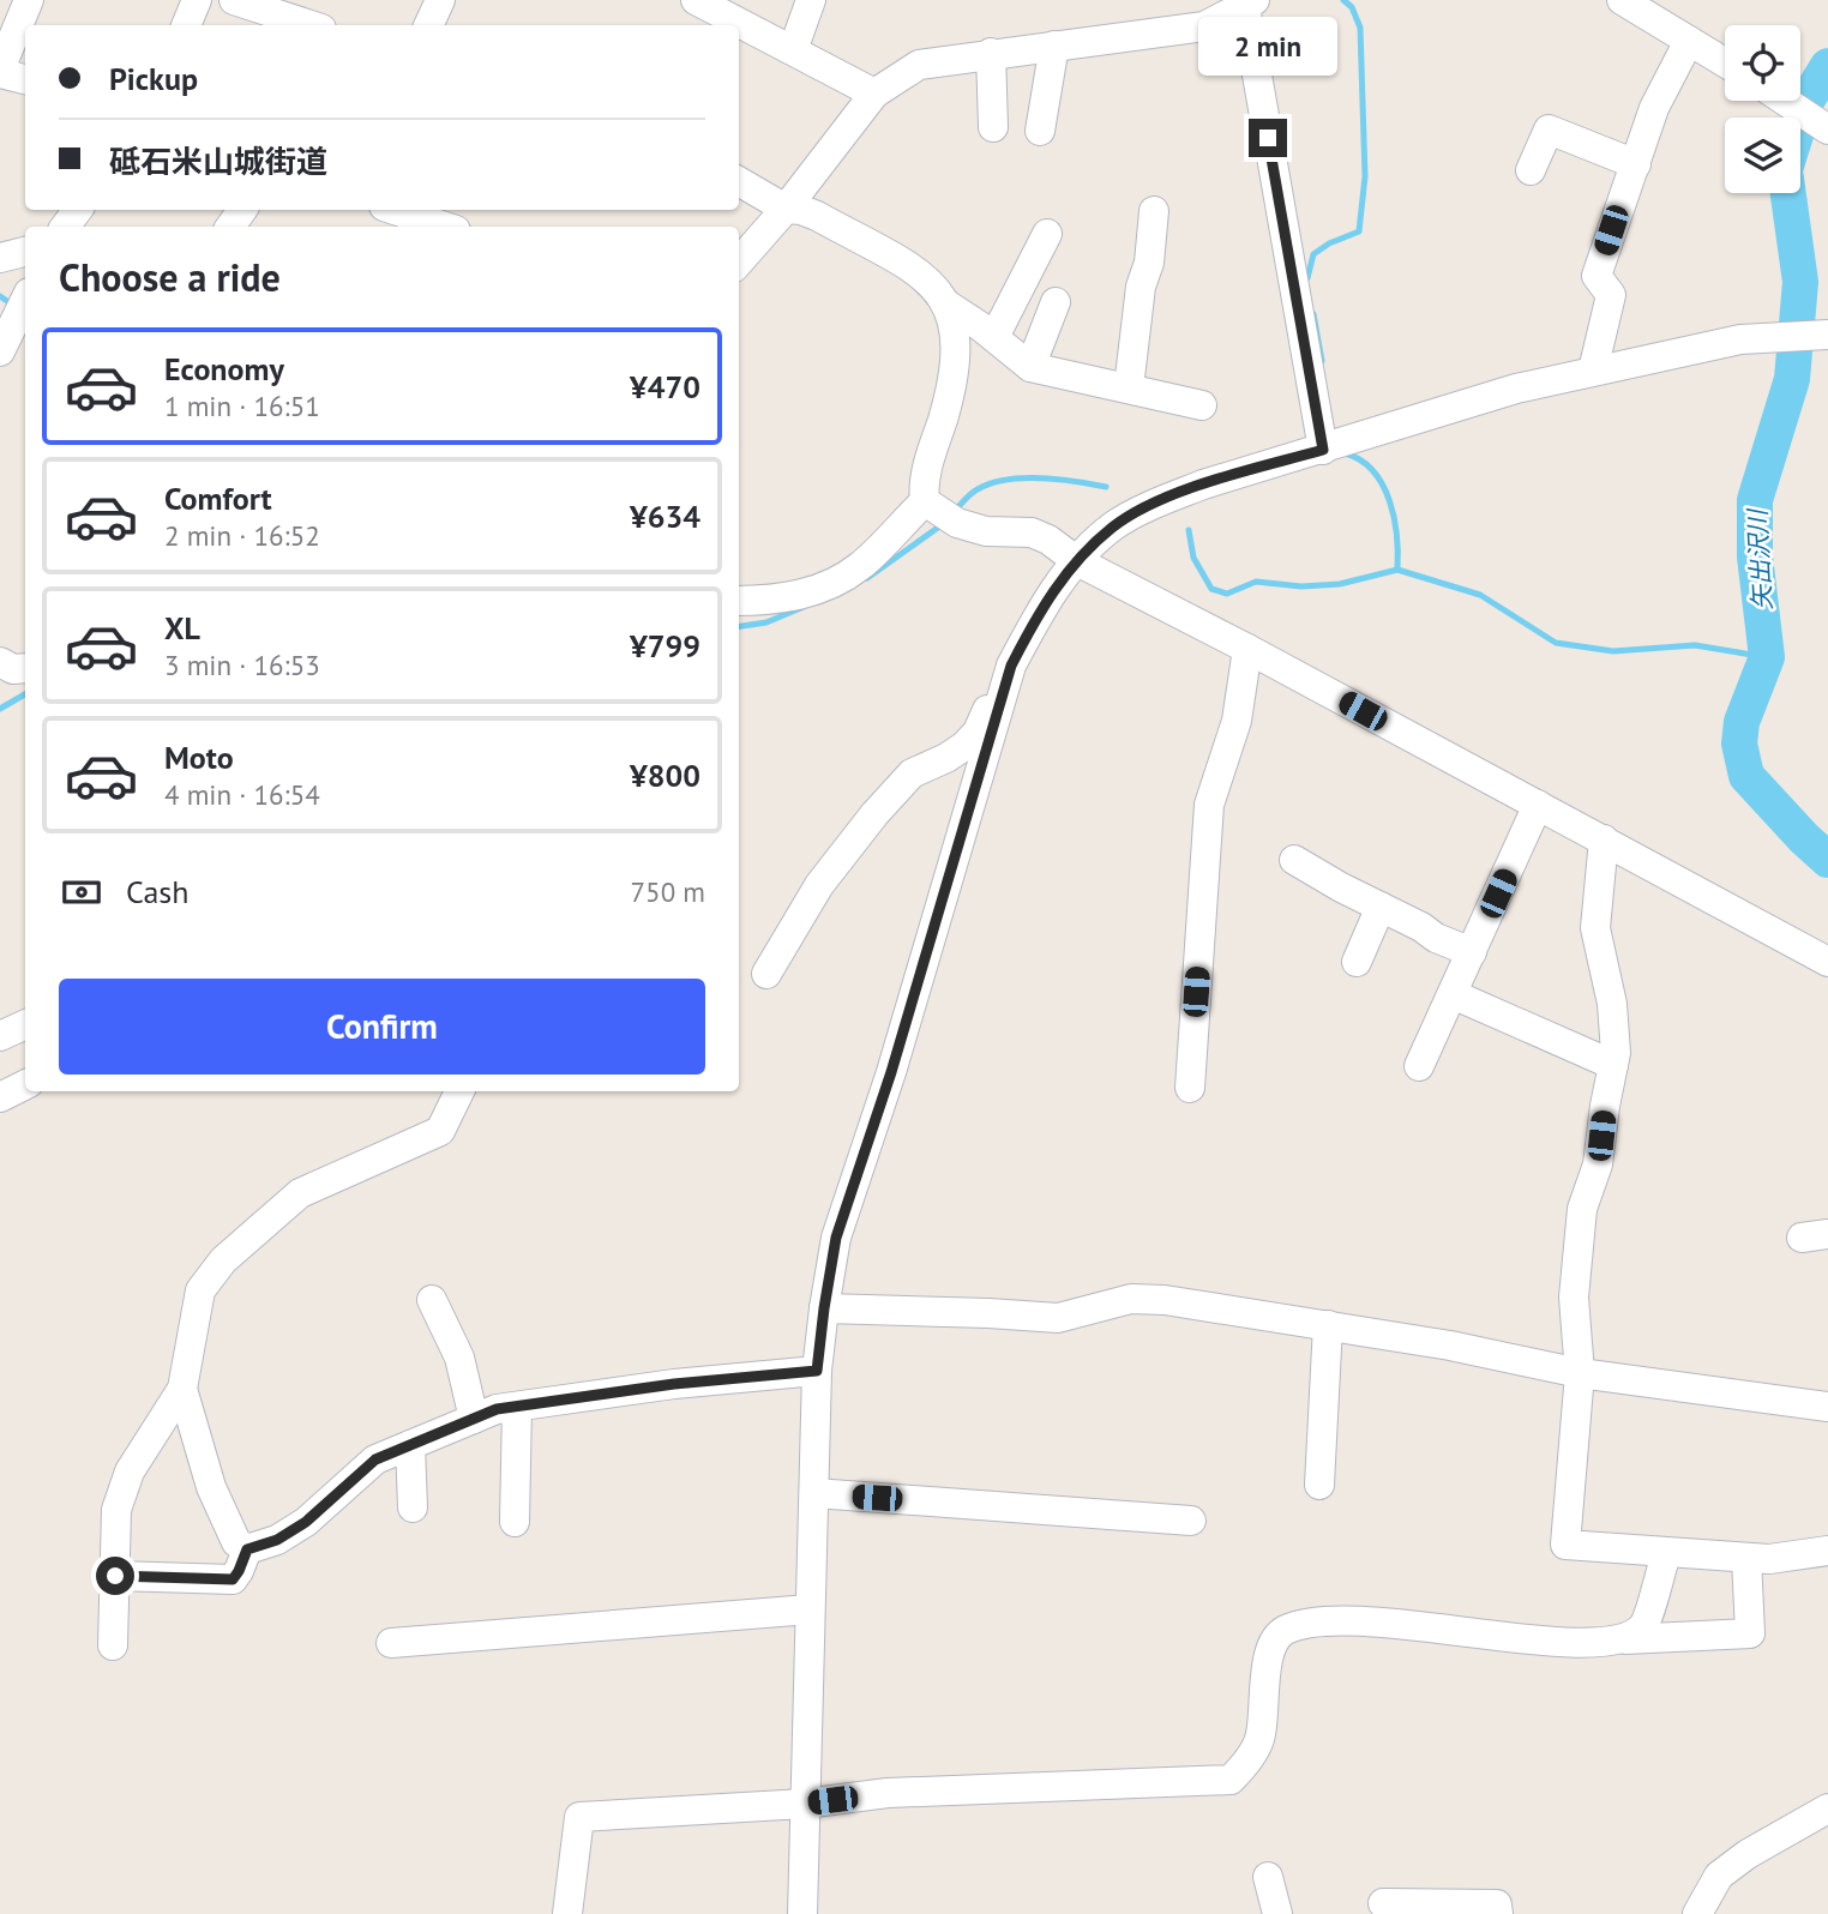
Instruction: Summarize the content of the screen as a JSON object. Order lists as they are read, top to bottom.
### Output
{
  "water": ["矢出沢川"],
  "page": {
    "bubble": "2 min",
    "banner": ["Pickup", "砥石米山城街道"],
    "heading": "Choose a ride",
    "list": [
      {
        "name": "Economy",
        "note": "1 min · 16:51",
        "value": "¥470"
      },
      {
        "name": "Comfort",
        "note": "2 min · 16:52",
        "value": "¥634"
      },
      {
        "name": "XL",
        "note": "3 min · 16:53",
        "value": "¥799"
      },
      {
        "name": "Moto",
        "note": "4 min · 16:54",
        "value": "¥800"
      }
    ],
    "pay": ["Cash", "750 m"],
    "buttons": "Confirm"
  }
}
